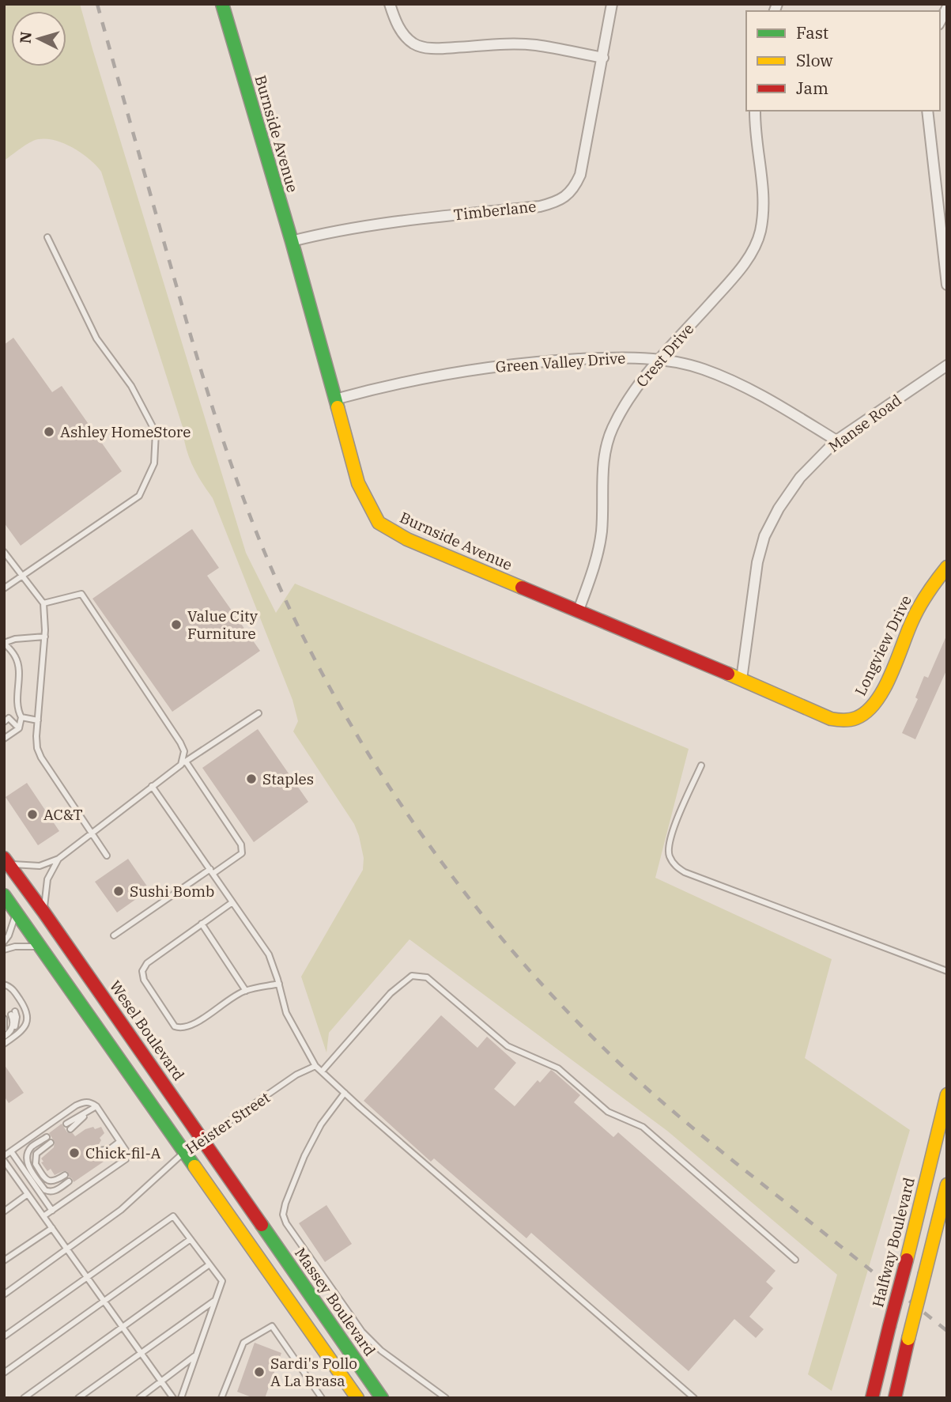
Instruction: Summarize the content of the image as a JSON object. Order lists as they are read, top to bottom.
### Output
{
  "streets": {
    "main road": [
      "Burnside Avenue",
      "Longview Drive",
      "Wesel Boulevard",
      "Halfway Boulevard",
      "Massey Boulevard"
    ],
    "street": [
      "Timberlane",
      "Crest Drive",
      "Green Valley Drive",
      "Manse Road"
    ],
    "lane": ["Heister Street"]
  },
  "crossings": [
    ["Burnside Avenue", "Timberlane"],
    ["Burnside Avenue", "Crest Drive"],
    ["Burnside Avenue", "Green Valley Drive"],
    ["Burnside Avenue", "Manse Road"],
    ["Burnside Avenue", "Longview Drive"],
    ["Crest Drive", "Green Valley Drive"],
    ["Green Valley Drive", "Manse Road"],
    ["Wesel Boulevard", "Heister Street"],
    ["Wesel Boulevard", "Massey Boulevard"]
  ],
  "places": [
    "Ashley HomeStore",
    "Value City Furniture",
    "Staples",
    "AC&T",
    "Sushi Bomb",
    "Chick-fil-A",
    "Sardi's Pollo A La Brasa"
  ],
  "legend": ["Fast", "Slow", "Jam"],
  "north": "left"
}
